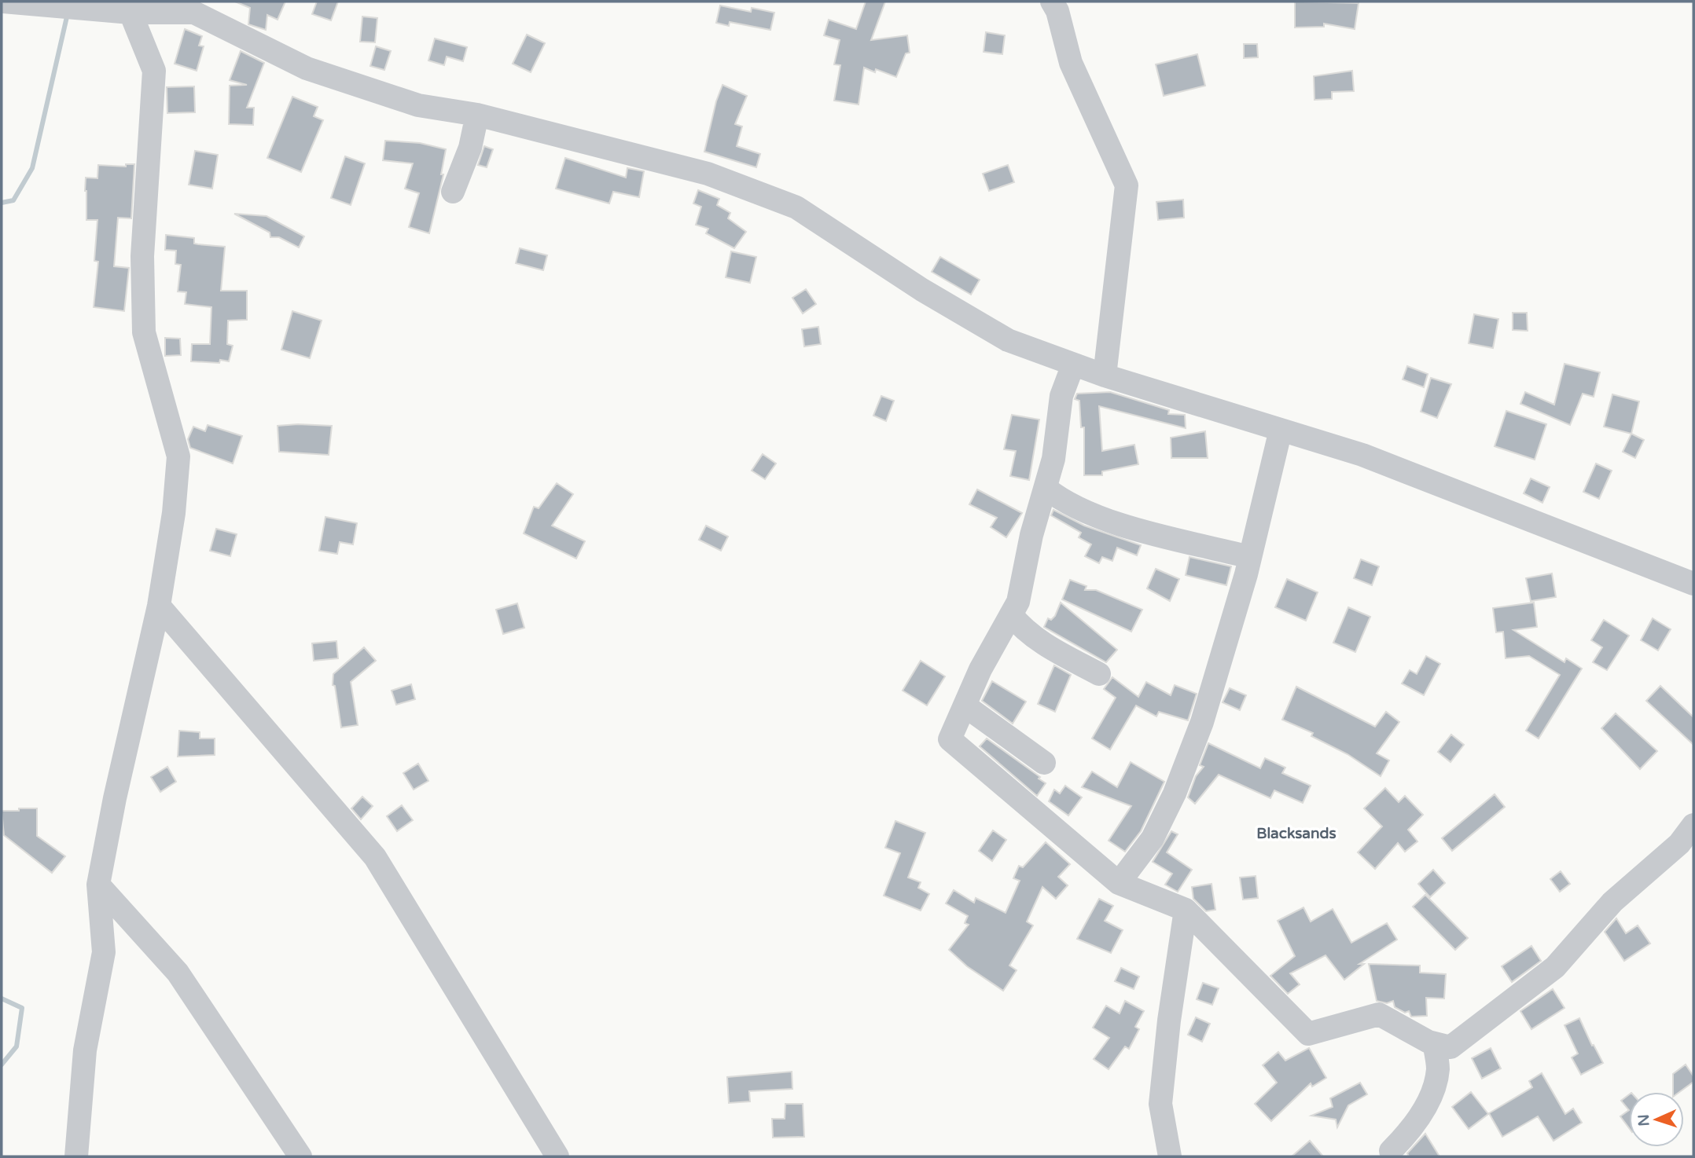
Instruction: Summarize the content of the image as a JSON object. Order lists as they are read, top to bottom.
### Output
{
  "districts": ["Blacksands"],
  "north": "left"
}
